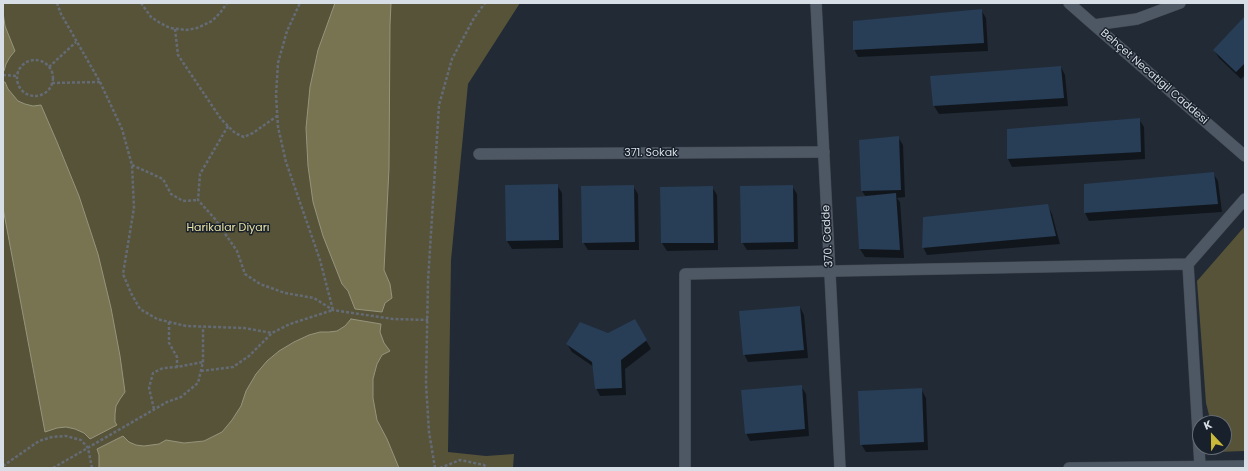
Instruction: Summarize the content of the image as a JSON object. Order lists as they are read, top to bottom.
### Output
{
  "streets": {
    "street": ["Behçet Necatigil Caddesi", "371. Sokak", "370. Cadde"]
  },
  "crossings": [
    ["371. Sokak", "370. Cadde"]
  ],
  "parks": ["Harikalar Diyarı"],
  "north": "top"
}
